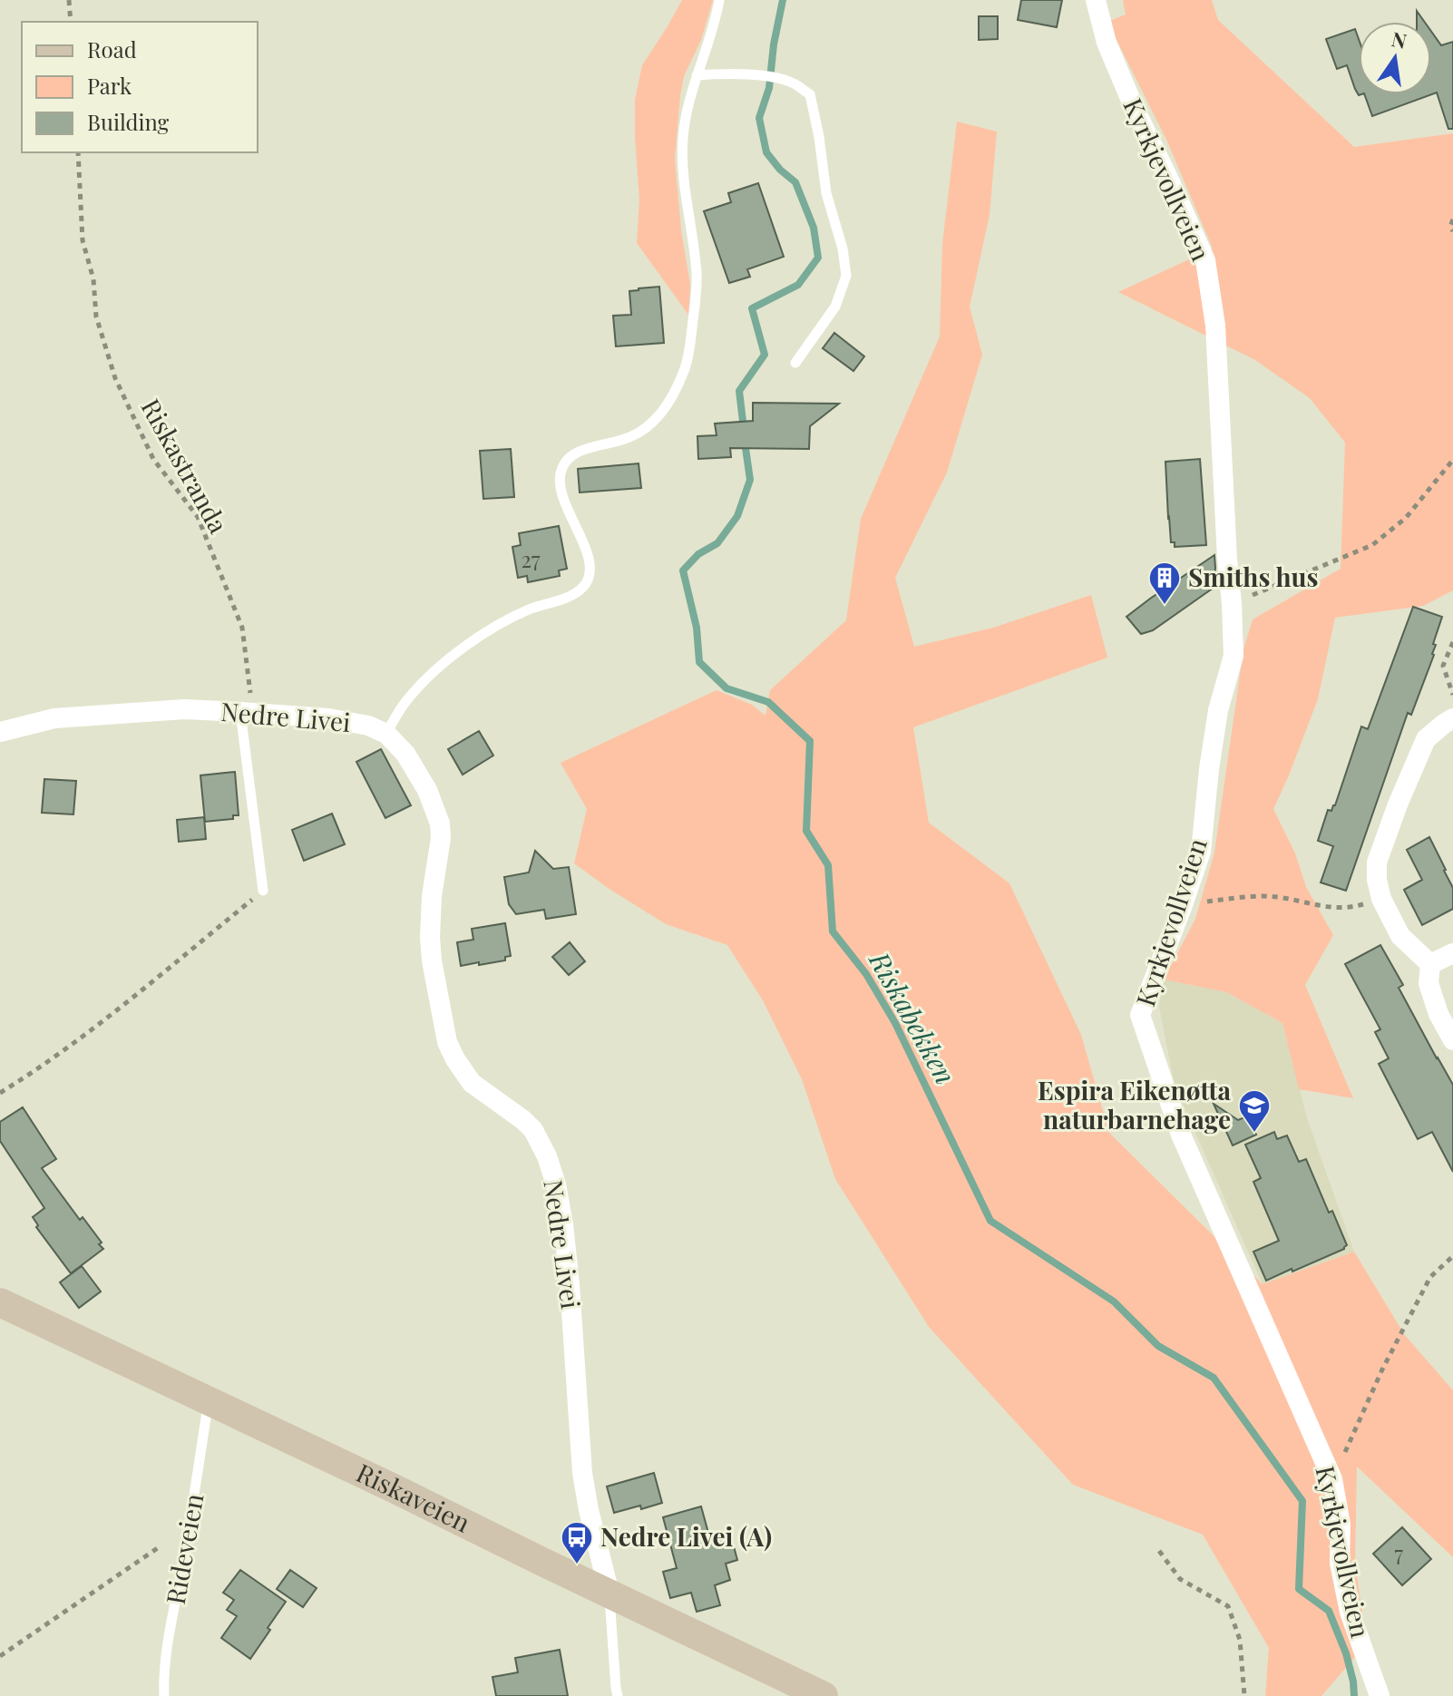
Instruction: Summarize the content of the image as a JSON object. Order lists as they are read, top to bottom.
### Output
{
  "streets": {
    "main road": ["Riskaveien"],
    "street": ["Kyrkjevollveien", "Nedre Livei"],
    "lane": ["Rideveien"],
    "path": ["Riskastranda"]
  },
  "crossings": [
    ["Riskastranda", "Nedre Livei"],
    ["Nedre Livei", "Riskaveien"],
    ["Riskaveien", "Rideveien"]
  ],
  "water": ["Riskabekken"],
  "places": {
    "building": ["Smiths hus"],
    "school or university": ["Espira Eikenøtta naturbarnehage"],
    "bus stop": ["Nedre Livei (A)"]
  },
  "house_numbers": ["27", "7"],
  "legend": ["Road", "Park", "Building"],
  "north": "top"
}
